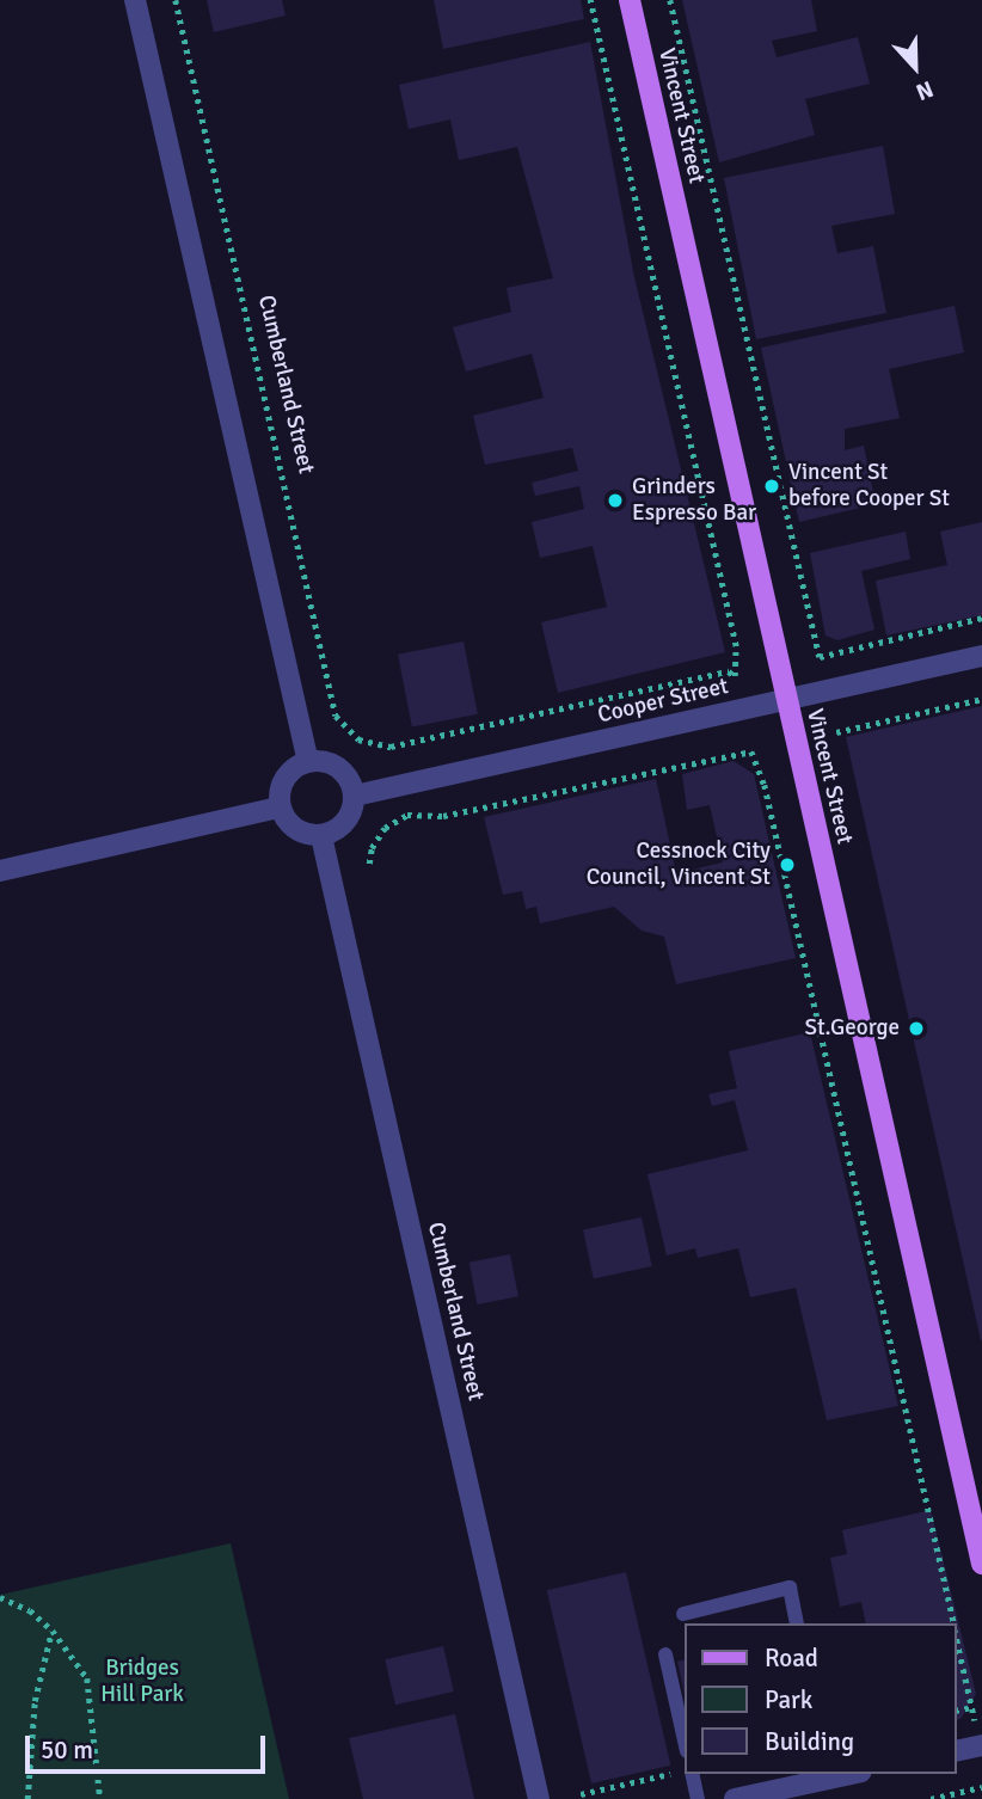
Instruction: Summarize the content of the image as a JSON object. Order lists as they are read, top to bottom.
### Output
{
  "streets": {
    "main road": ["Vincent Street"],
    "street": ["Cumberland Street", "Cooper Street"]
  },
  "crossings": [
    ["Vincent Street", "Cooper Street"],
    ["Cumberland Street", "Cooper Street"]
  ],
  "parks": ["Bridges Hill Park"],
  "places": [
    "Vincent St before Cooper St",
    "Grinders Espresso Bar",
    "Cessnock City Council, Vincent St",
    "St.George"
  ],
  "legend": ["Road", "Park", "Building"],
  "scale_bar": "50 m",
  "north": "bottom"
}
